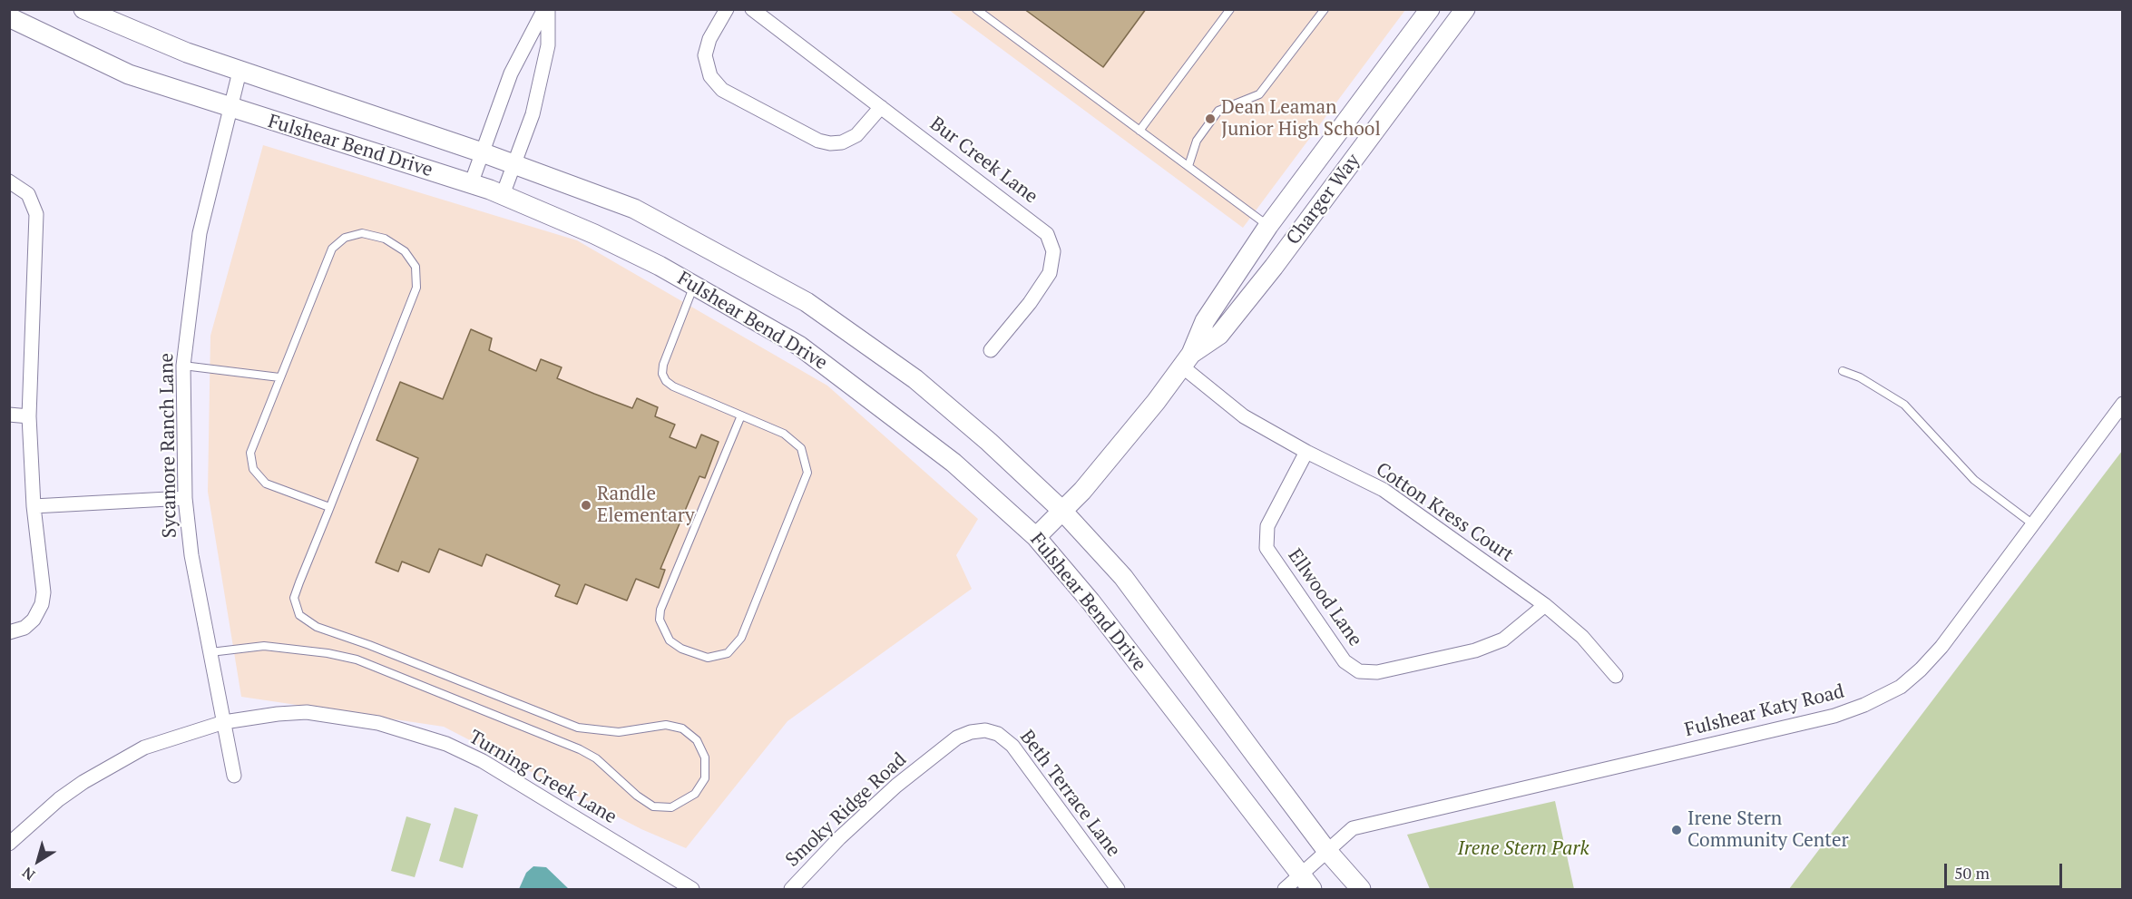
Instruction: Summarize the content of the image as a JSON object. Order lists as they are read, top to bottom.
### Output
{
  "streets": {
    "street": [
      "Fulshear Bend Drive",
      "Bur Creek Lane",
      "Charger Way",
      "Sycamore Ranch Lane",
      "Cotton Kress Court",
      "Ellwood Lane",
      "Fulshear Katy Road",
      "Turning Creek Lane",
      "Beth Terrace Lane",
      "Smoky Ridge Road"
    ]
  },
  "crossings": [
    ["Fulshear Bend Drive", "Charger Way"],
    ["Fulshear Bend Drive", "Sycamore Ranch Lane"],
    ["Fulshear Bend Drive", "Fulshear Katy Road"],
    ["Charger Way", "Cotton Kress Court"],
    ["Sycamore Ranch Lane", "Turning Creek Lane"],
    ["Cotton Kress Court", "Ellwood Lane"],
    ["Beth Terrace Lane", "Smoky Ridge Road"]
  ],
  "parks": ["Irene Stern Park"],
  "places": ["Dean Leaman Junior High School", "Randle Elementary", "Irene Stern Community Center"],
  "scale_bar": "50 m",
  "north": "bottom left"
}
